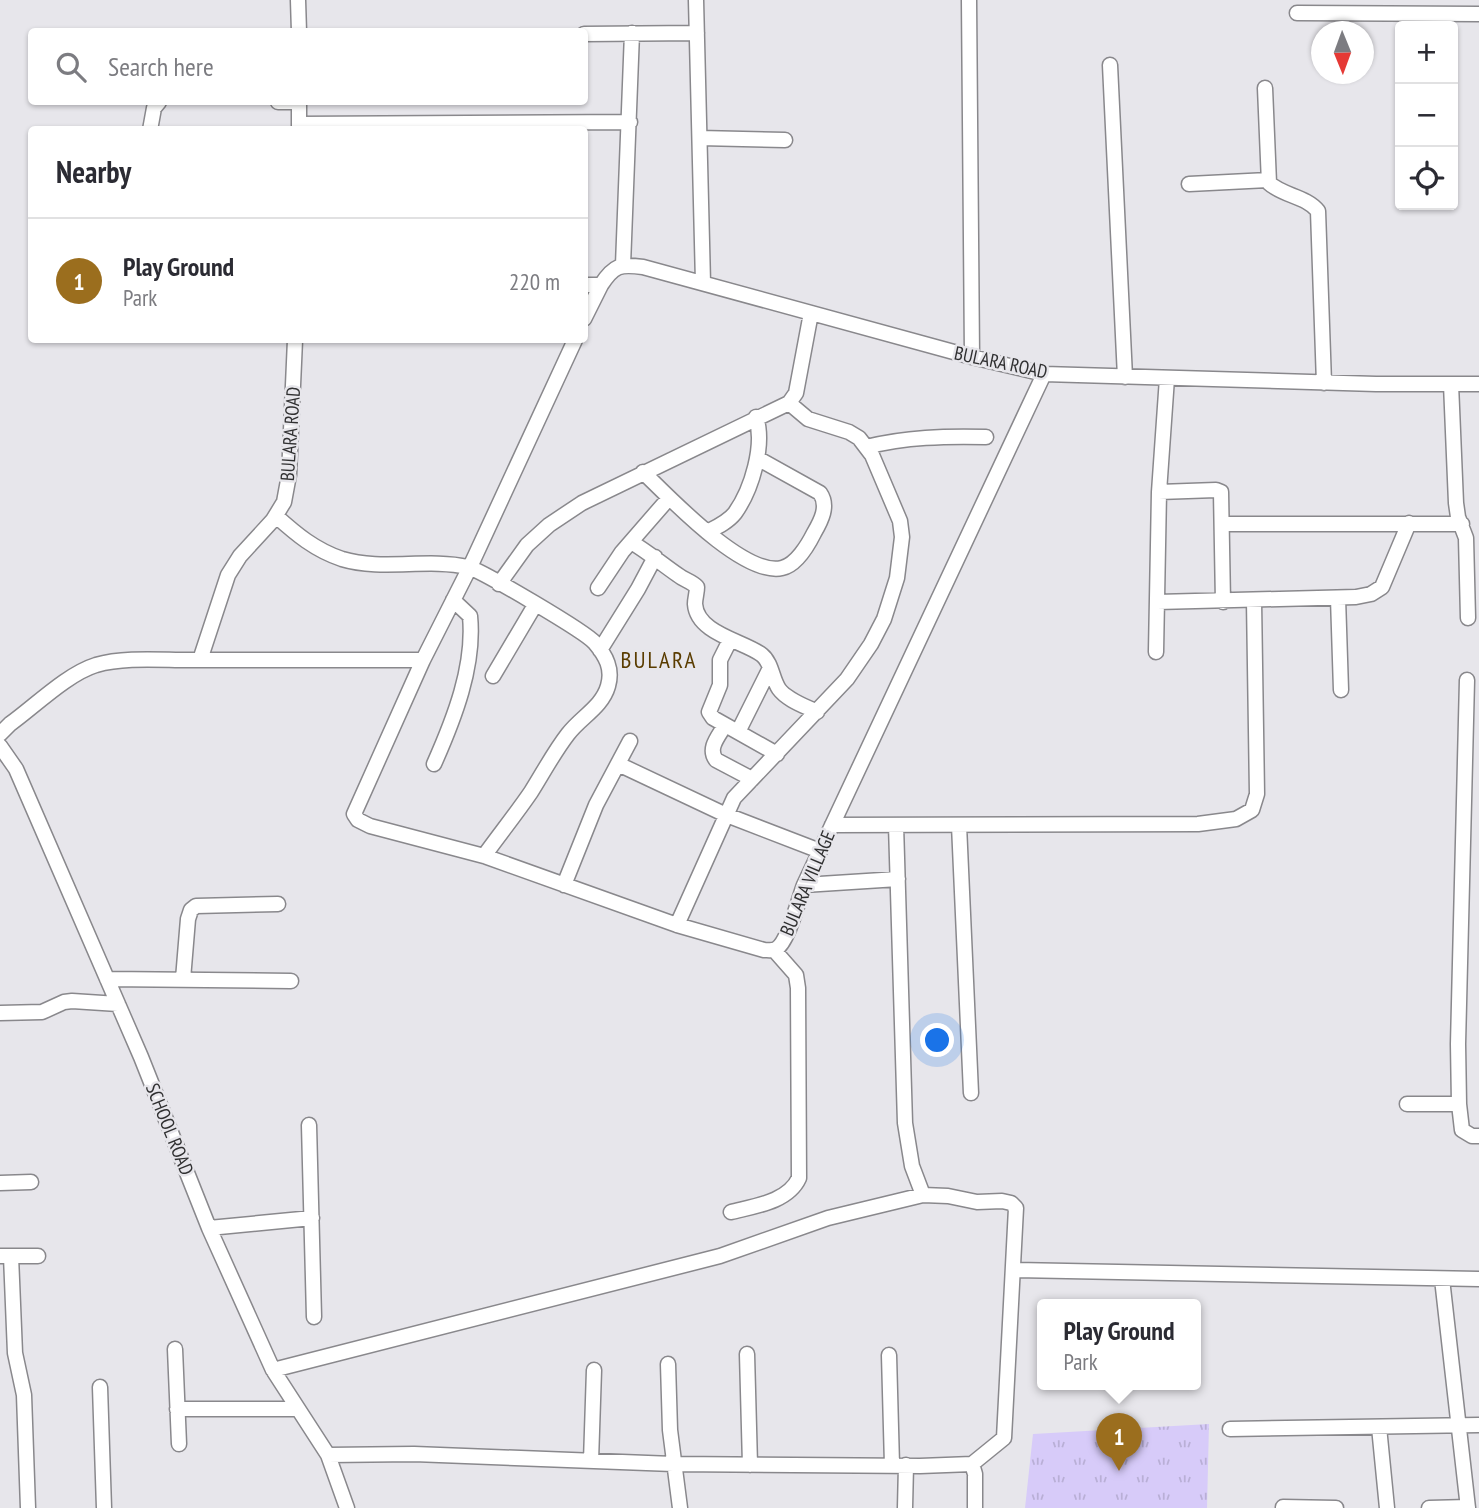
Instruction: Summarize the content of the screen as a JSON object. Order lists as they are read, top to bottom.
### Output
{
  "streets": {
    "street": ["BULARA ROAD", "BULARA VILLAGE", "SCHOOL ROAD"]
  },
  "crossings": [
    ["BULARA ROAD", "BULARA VILLAGE"]
  ],
  "districts": ["BULARA"],
  "north": "bottom",
  "page": {
    "map_buttons": ["+", "−"],
    "search": "Search here",
    "heading": "Nearby",
    "list": [
      {
        "mark": "1",
        "name": "Play Ground",
        "note": "Park",
        "value": "220 m"
      }
    ],
    "popup": ["Play Ground", "Park"],
    "pins": "1"
  }
}
